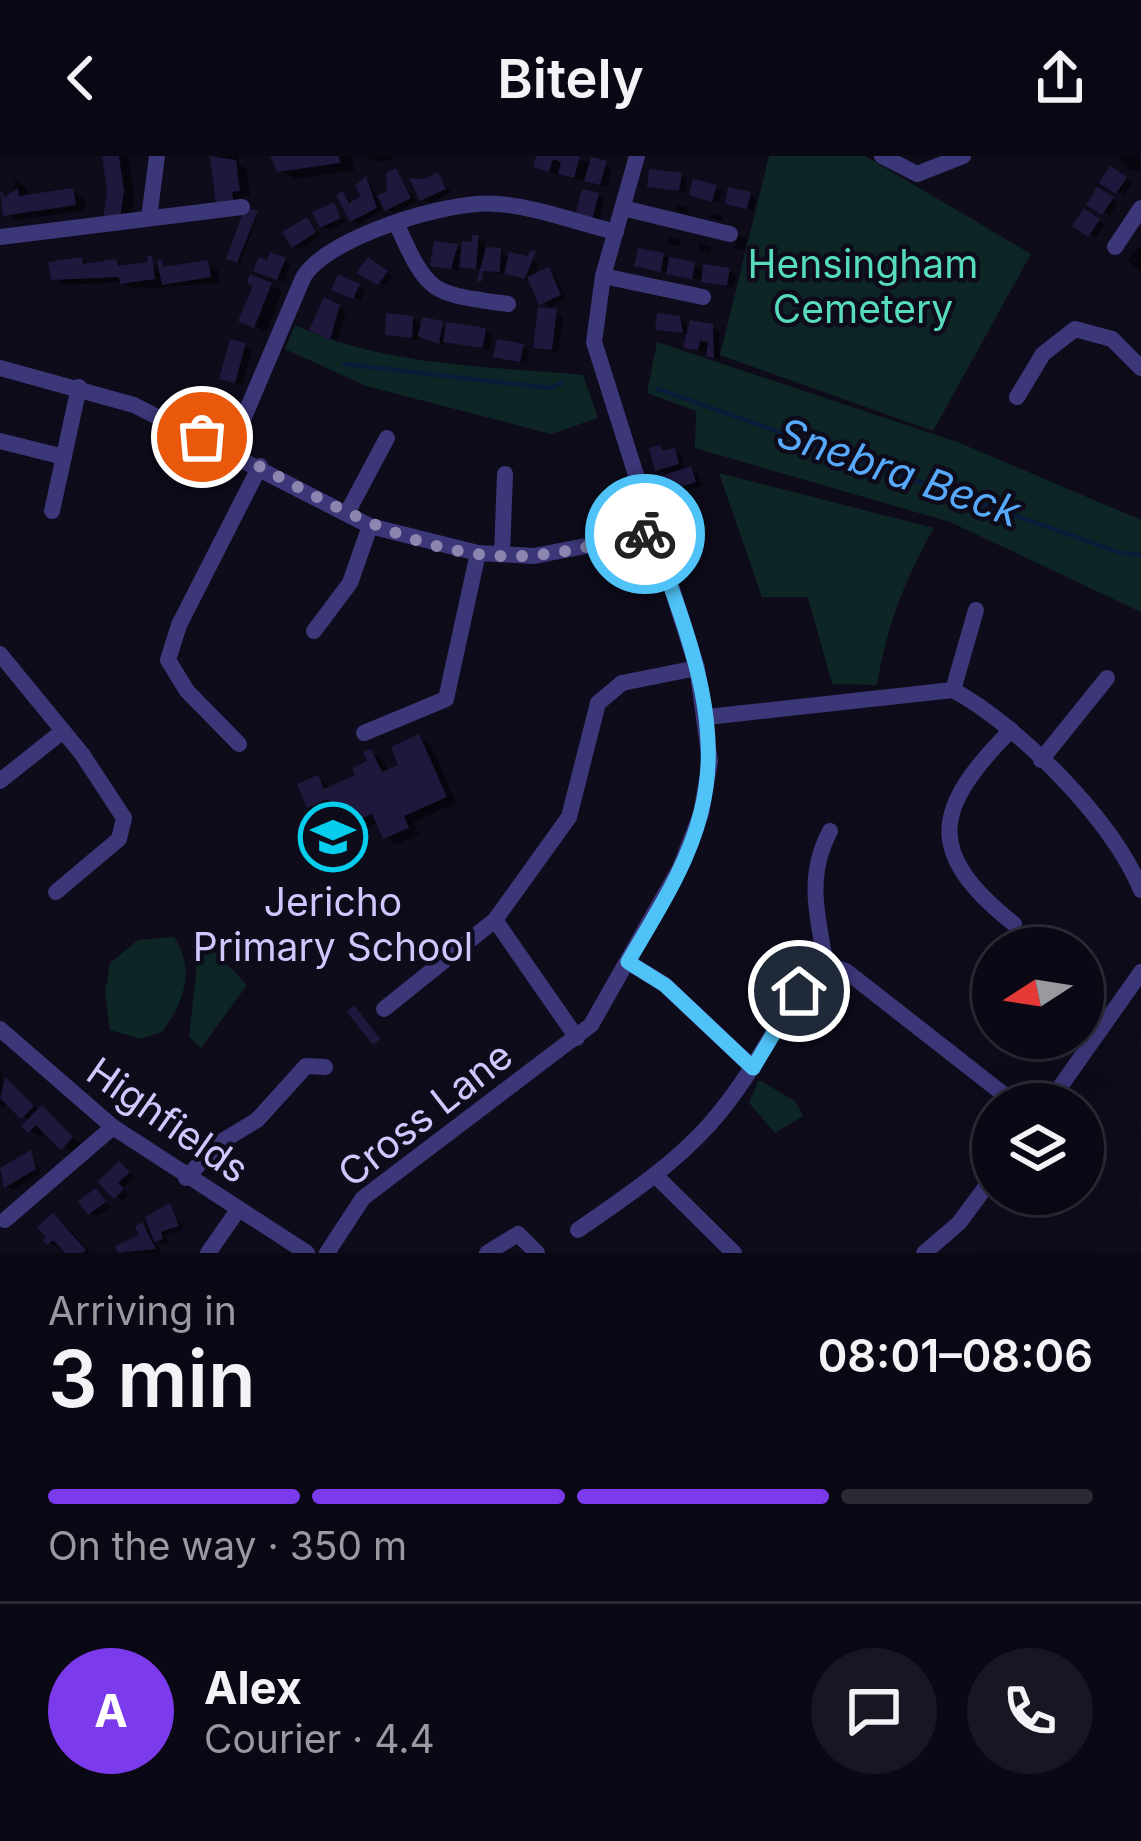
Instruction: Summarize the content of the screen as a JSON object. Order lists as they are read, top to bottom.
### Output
{
  "streets": {
    "street": ["Cross Lane", "Highfields"]
  },
  "water": ["Snebra Beck"],
  "parks": ["Hensingham Cemetery"],
  "places": {
    "school or university": ["Jericho Primary School"]
  },
  "north": "left",
  "page": {
    "header": "Bitely",
    "heading": ["3 min", "Arriving in", "08:01–08:06"],
    "panel": ["Alex", "Courier · 4.4"],
    "bar": "On the way · 350 m",
    "round": "A"
  }
}
